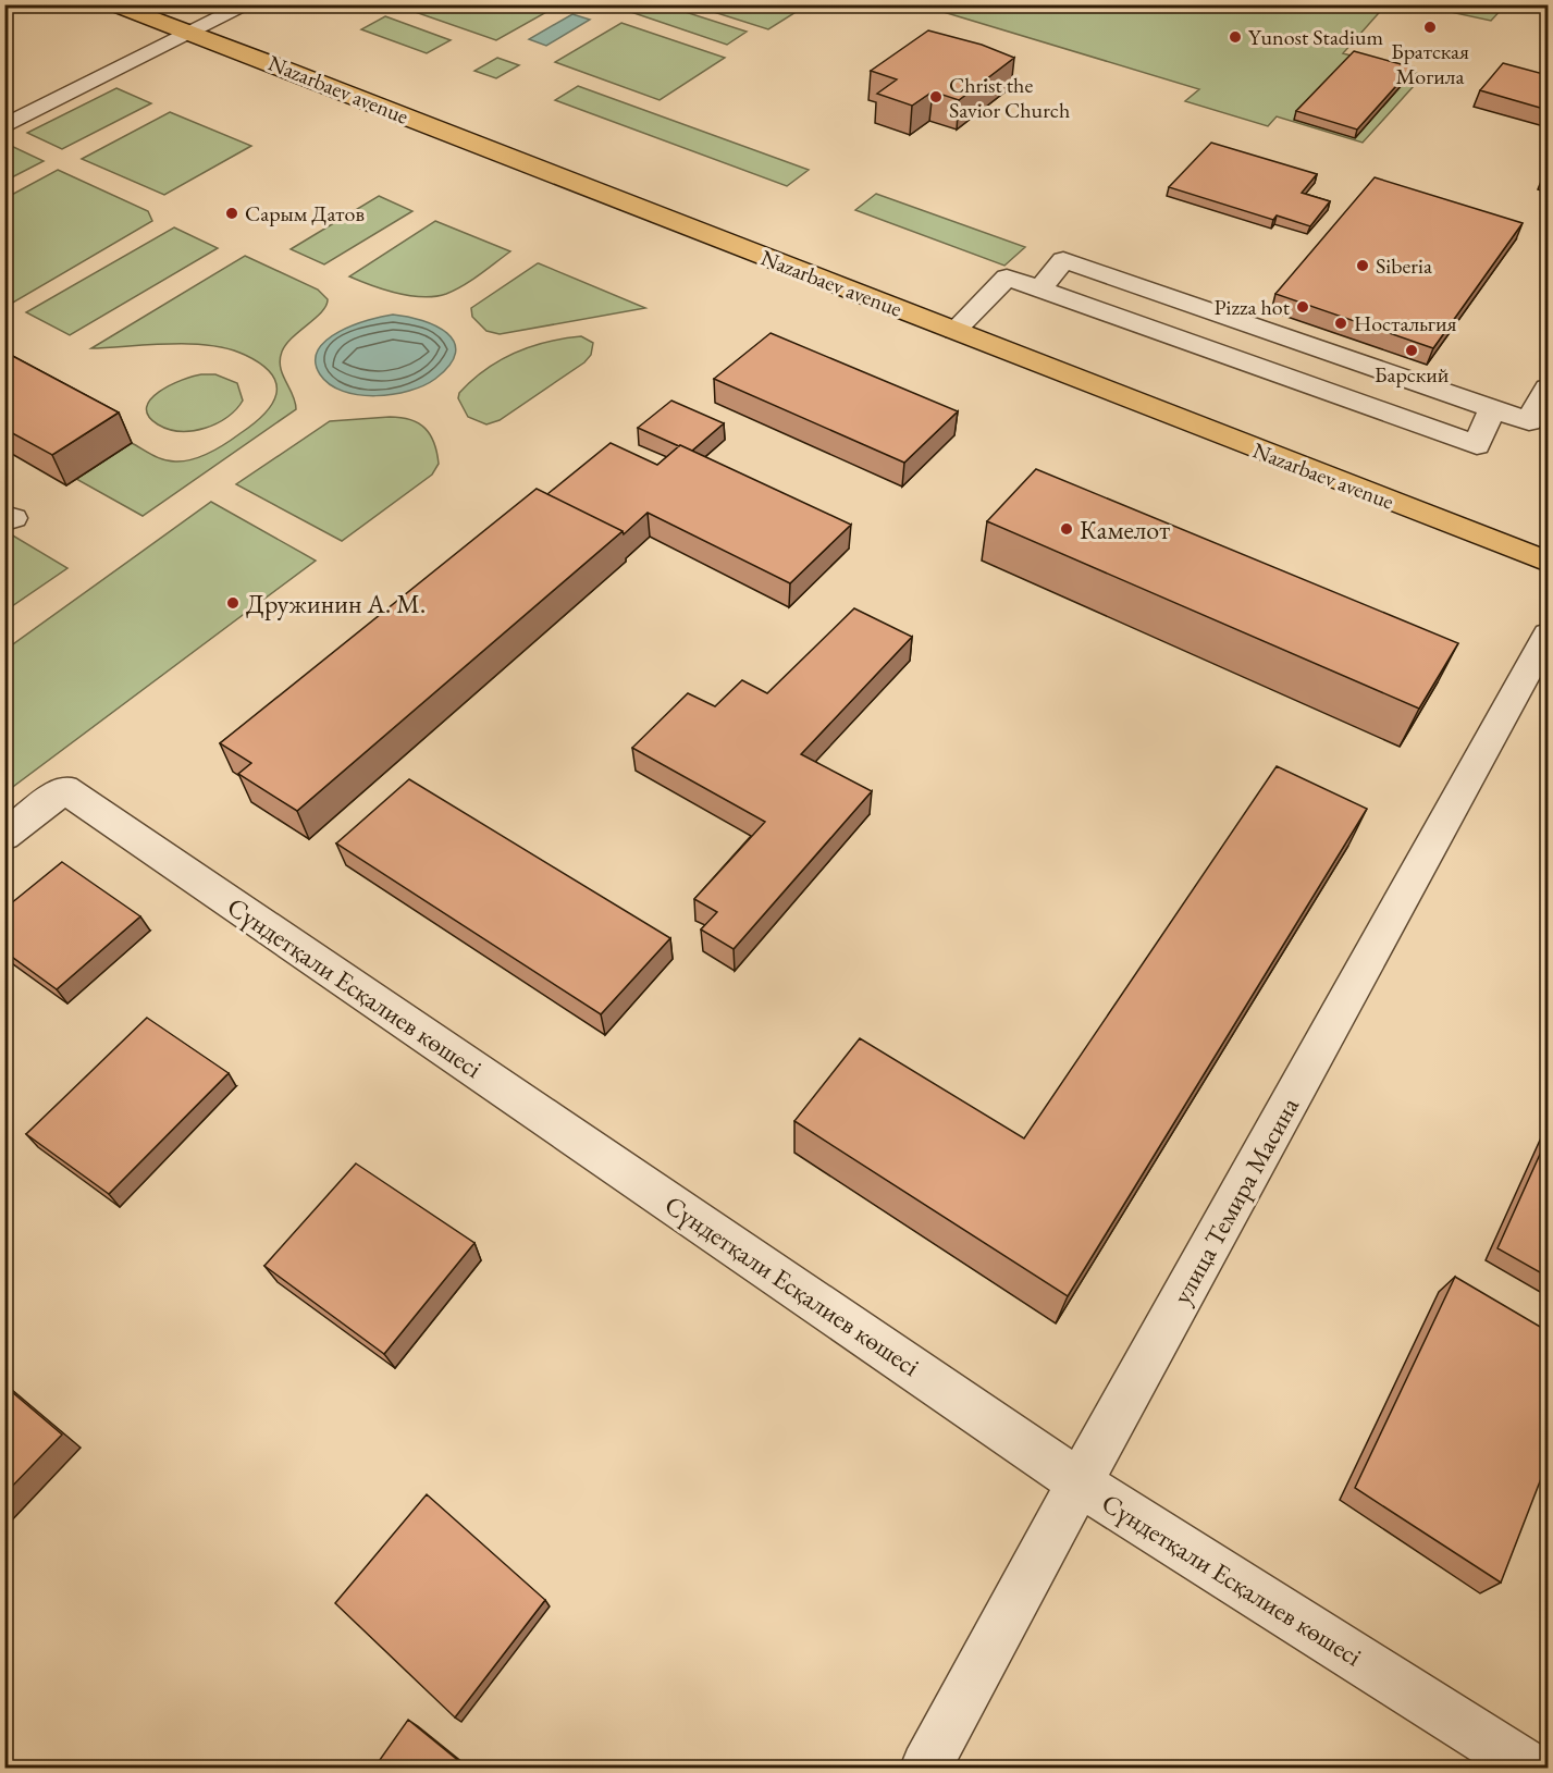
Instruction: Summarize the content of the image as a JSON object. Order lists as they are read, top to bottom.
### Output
{
  "streets": {
    "main road": ["Nazarbaev avenue"],
    "street": ["Сүндетқали Есқалиев көшесі", "улица Темира Масина"]
  },
  "crossings": [
    ["Сүндетқали Есқалиев көшесі", "улица Темира Масина"]
  ],
  "places": [
    "Братская Могила",
    "Yunost Stadium",
    "Christ the Savior Church",
    "Сарым Датов",
    "Siberia",
    "Pizza hot",
    "Ностальгия",
    "Барский",
    "Камелот",
    "Дружинин А. М."
  ]
}
